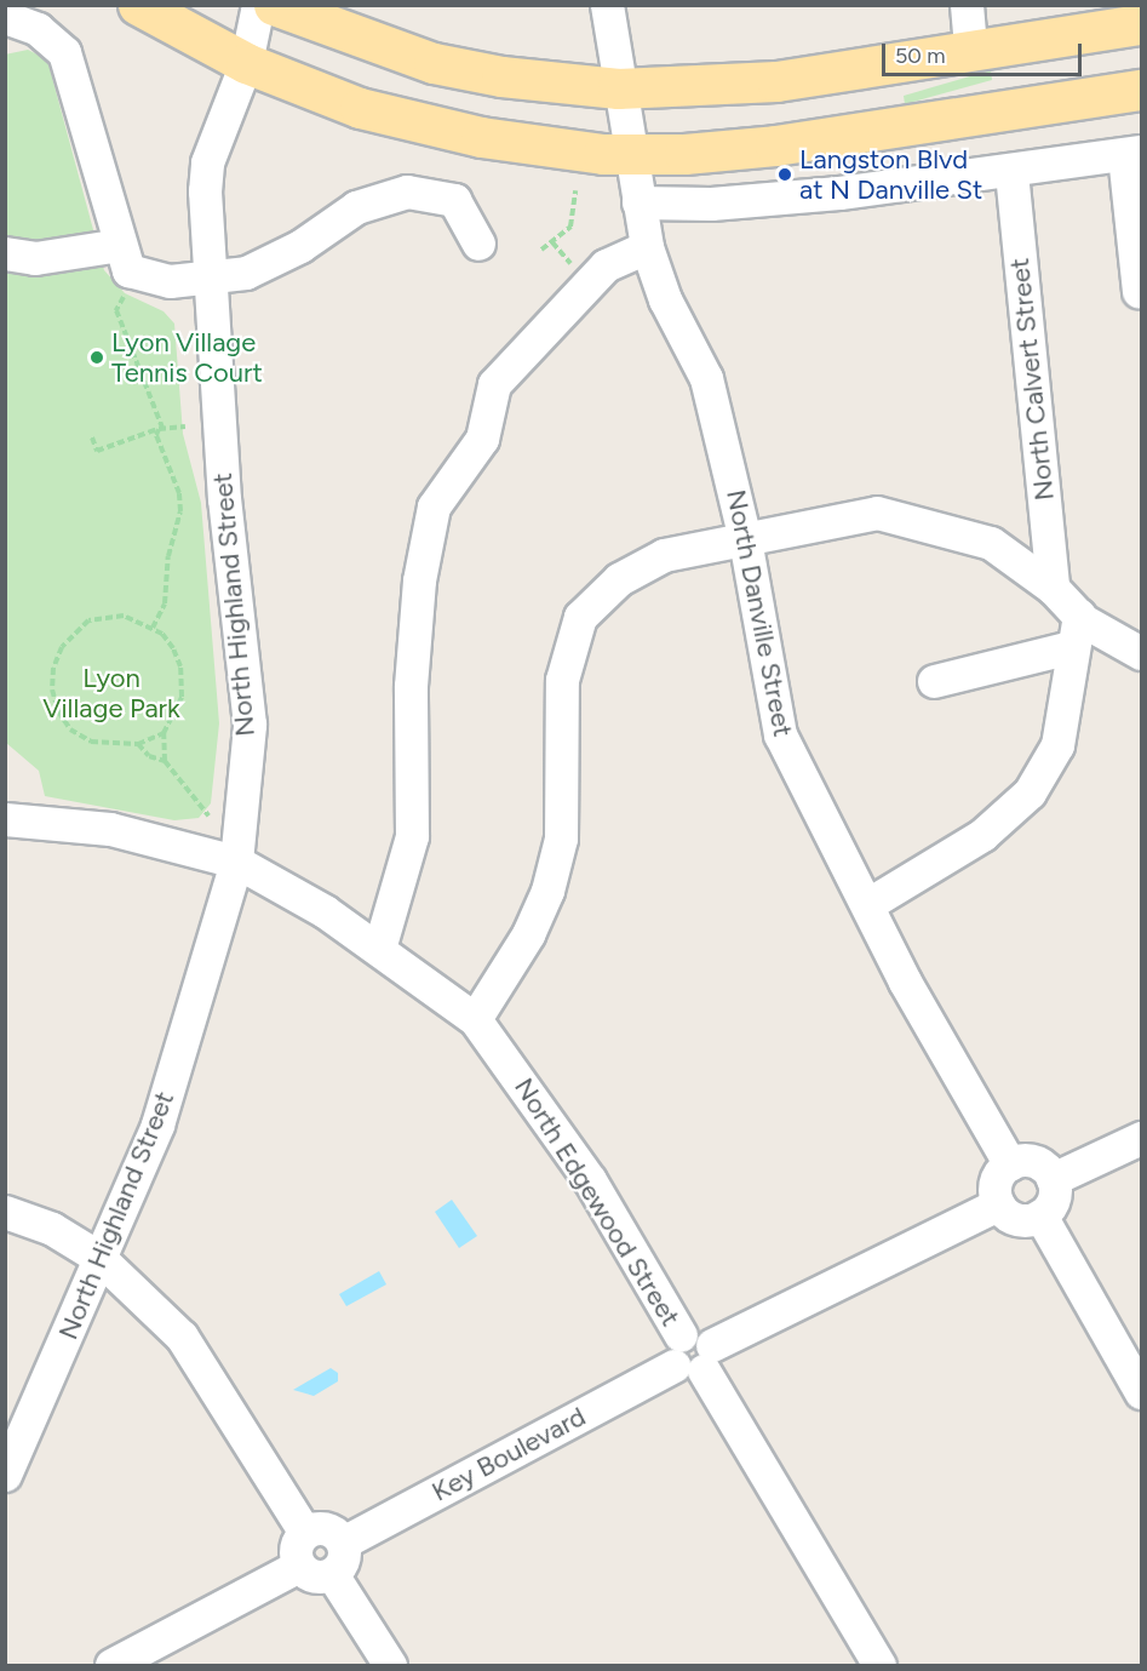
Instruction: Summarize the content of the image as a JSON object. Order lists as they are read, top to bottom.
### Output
{
  "streets": {
    "street": [
      "North Calvert Street",
      "North Highland Street",
      "North Danville Street",
      "North Edgewood Street",
      "Key Boulevard"
    ]
  },
  "crossings": [
    ["North Highland Street", "North Edgewood Street"],
    ["North Danville Street", "Key Boulevard"],
    ["North Edgewood Street", "Key Boulevard"]
  ],
  "parks": ["Lyon Village Park"],
  "places": ["Langston Blvd at N Danville St", "Lyon Village Tennis Court"],
  "scale_bar": "50 m"
}
